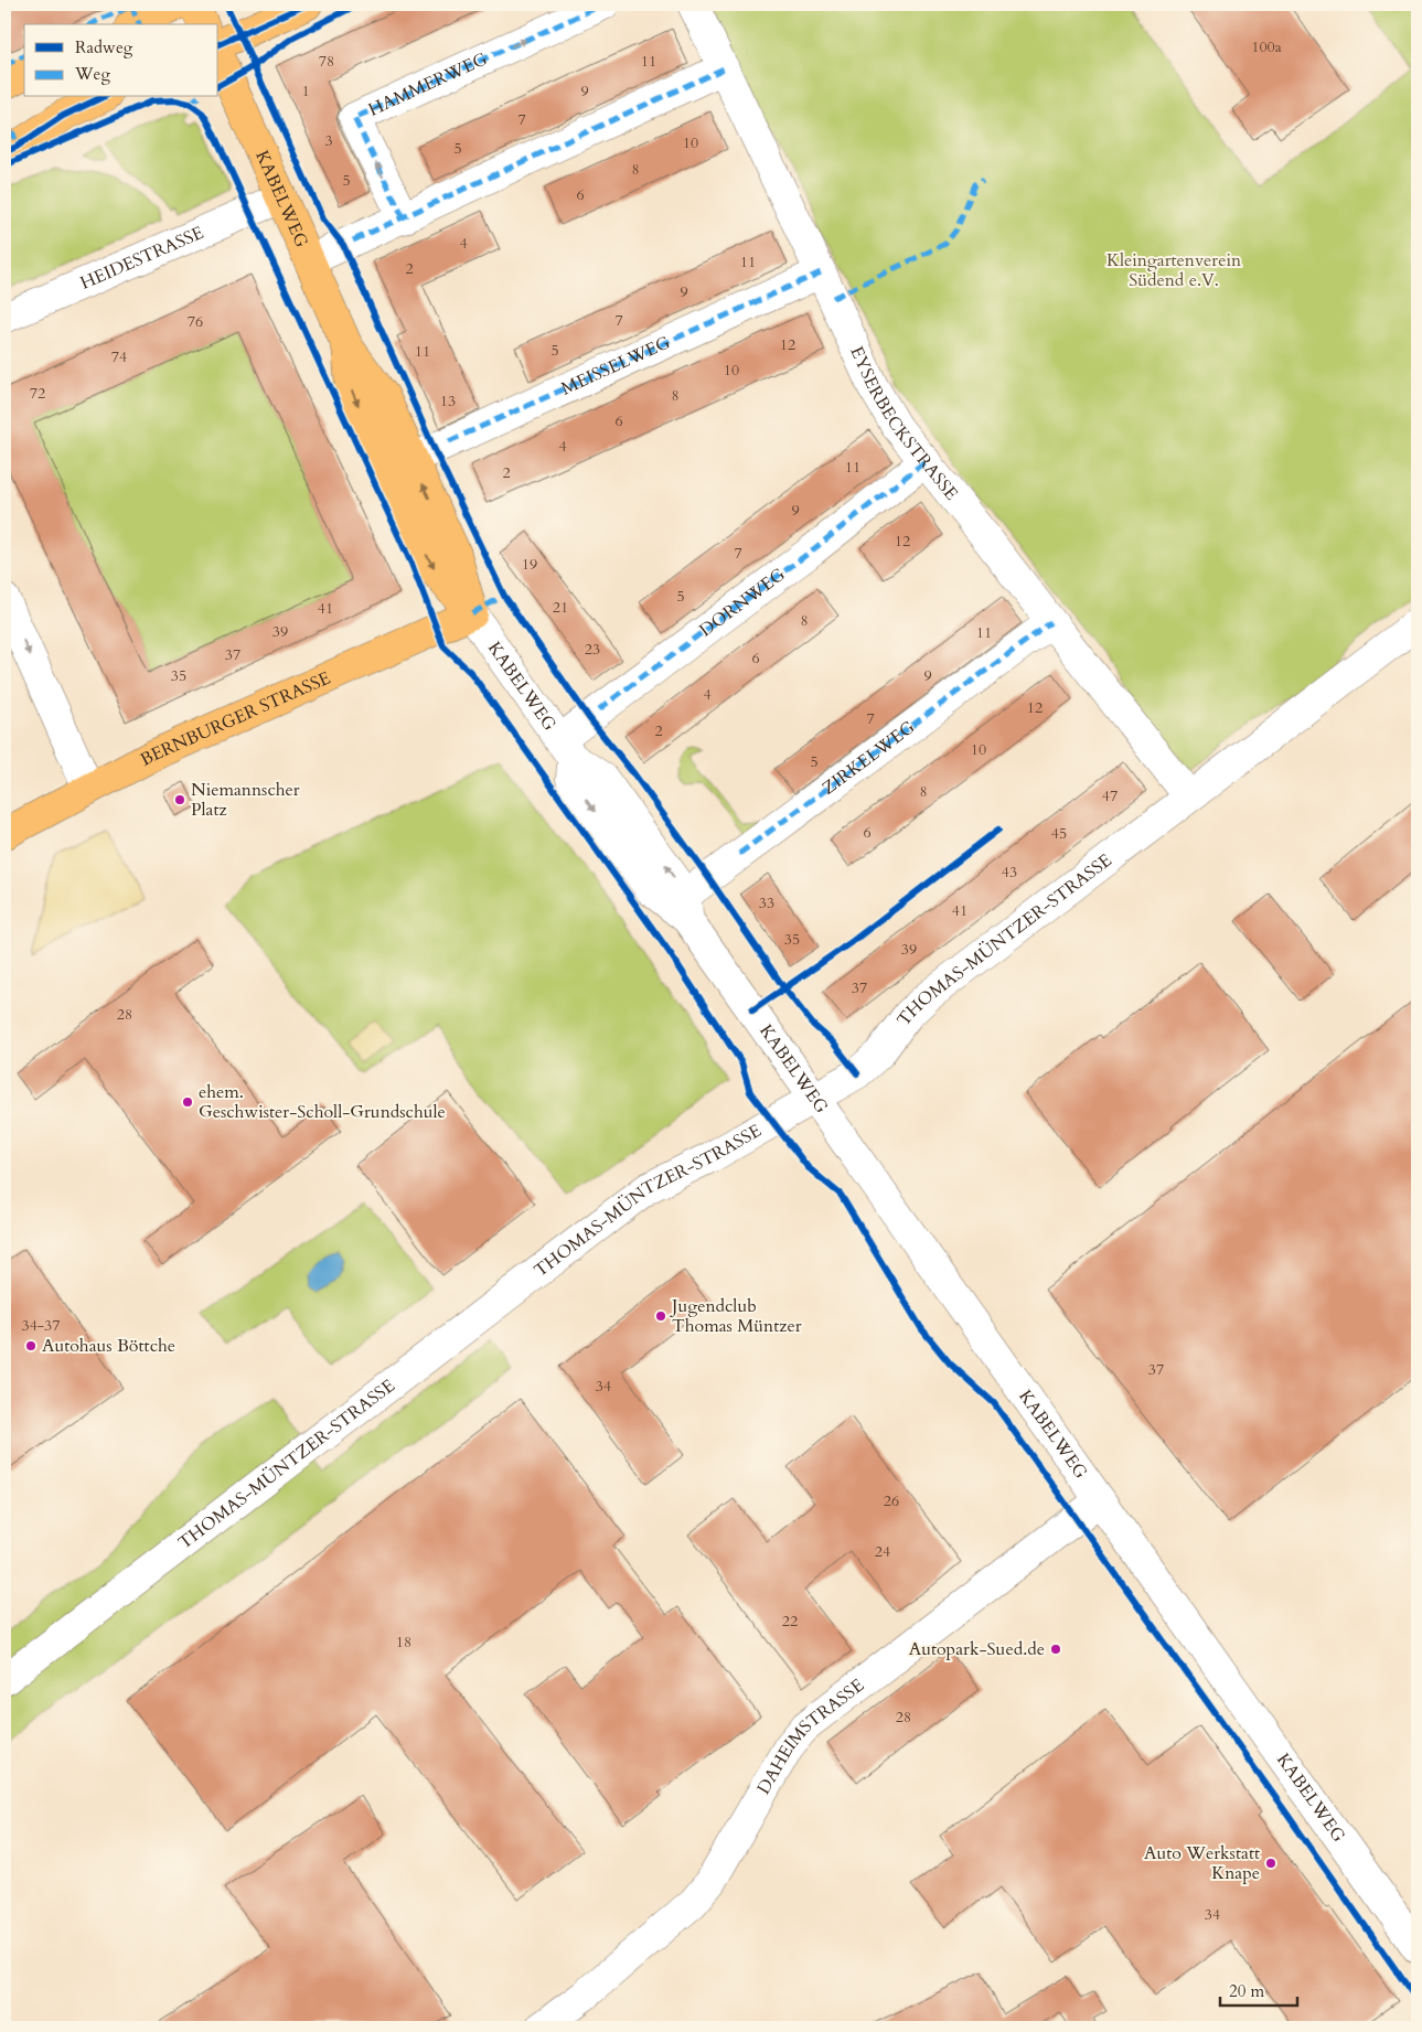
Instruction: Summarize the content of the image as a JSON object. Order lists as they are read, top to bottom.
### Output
{
  "streets": {
    "main road": ["KABELWEG", "BERNBURGER STRASSE"],
    "street": [
      "HAMMERWEG",
      "HEIDESTRASSE",
      "MEISSELWEG",
      "EYSERBECKSTRASSE",
      "DORNWEG",
      "ZIRKELWEG",
      "THOMAS-MÜNTZER-STRASSE",
      "DAHEIMSTRASSE"
    ]
  },
  "crossings": [
    ["KABELWEG", "HEIDESTRASSE"],
    ["KABELWEG", "MEISSELWEG"],
    ["KABELWEG", "DORNWEG"],
    ["KABELWEG", "BERNBURGER STRASSE"],
    ["KABELWEG", "ZIRKELWEG"],
    ["KABELWEG", "THOMAS-MÜNTZER-STRASSE"],
    ["KABELWEG", "DAHEIMSTRASSE"],
    ["MEISSELWEG", "EYSERBECKSTRASSE"],
    ["EYSERBECKSTRASSE", "DORNWEG"],
    ["EYSERBECKSTRASSE", "ZIRKELWEG"],
    ["EYSERBECKSTRASSE", "THOMAS-MÜNTZER-STRASSE"]
  ],
  "parks": ["Kleingartenverein Südend e.V."],
  "places": [
    "Niemannscher Platz",
    "ehem. Geschwister-Scholl-Grundschule",
    "Jugendclub Thomas Müntzer",
    "Autohaus Böttche",
    "Autopark-Sued.de",
    "Auto Werkstatt Knape"
  ],
  "house_numbers": [
    "100a",
    "78",
    "11",
    "1",
    "9",
    "7",
    "3",
    "10",
    "5",
    "8",
    "5",
    "6",
    "4",
    "11",
    "2",
    "9",
    "7",
    "76",
    "12",
    "5",
    "11",
    "74",
    "10",
    "72",
    "8",
    "13",
    "6",
    "4",
    "11",
    "2",
    "9",
    "12",
    "7",
    "19",
    "5",
    "21",
    "41",
    "8",
    "39",
    "11",
    "23",
    "37",
    "6",
    "35",
    "9",
    "4",
    "12",
    "7",
    "2",
    "10",
    "5",
    "8",
    "47",
    "6",
    "45",
    "43",
    "33",
    "41",
    "35",
    "39",
    "37",
    "28",
    "34-37",
    "37",
    "34",
    "26",
    "24",
    "22",
    "18",
    "28",
    "34"
  ],
  "legend": ["Radweg", "Weg"],
  "scale_bar": "20 m"
}
